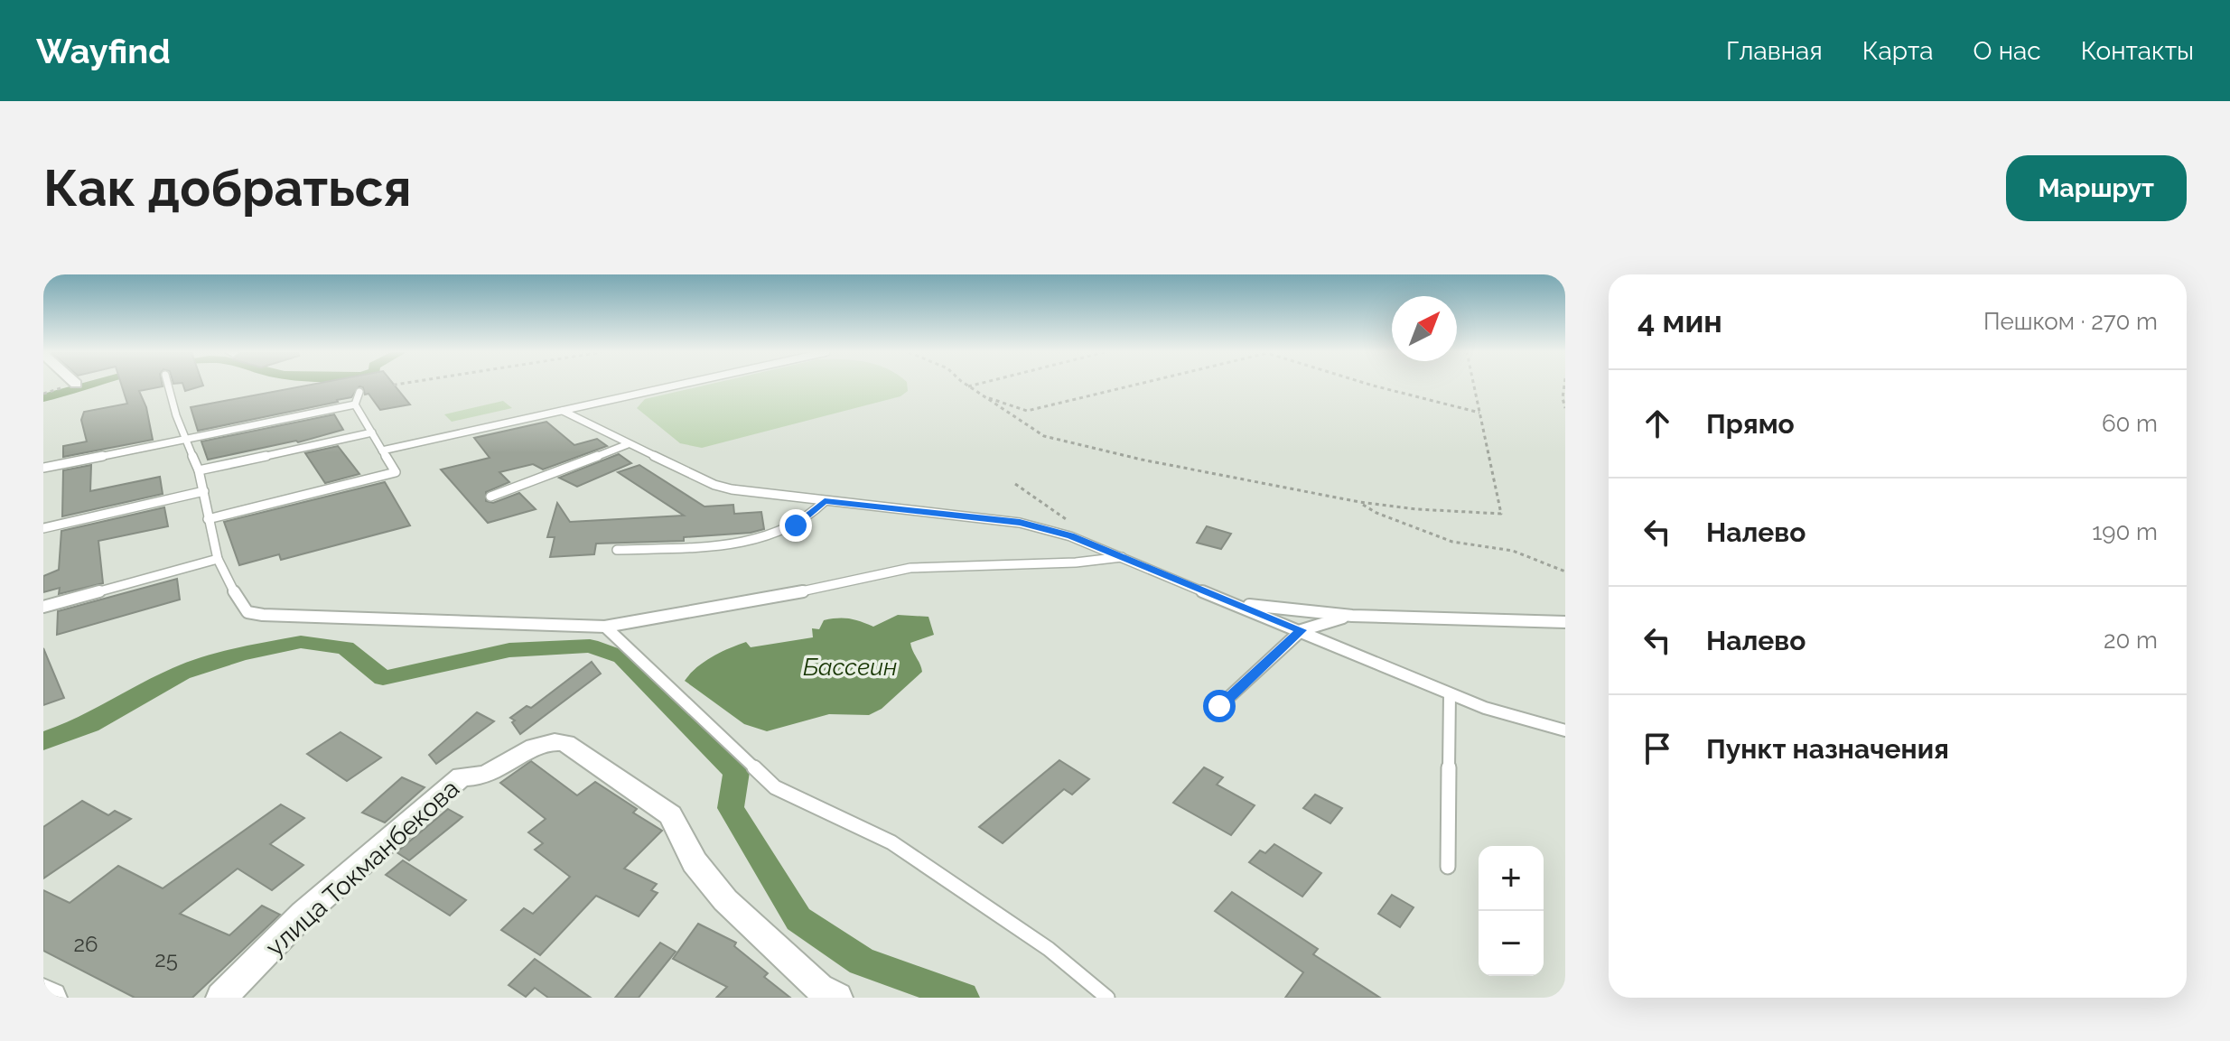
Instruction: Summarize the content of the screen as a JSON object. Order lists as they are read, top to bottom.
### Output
{
  "streets": {
    "street": ["улица Токманбекова"]
  },
  "water": ["Бассеин"],
  "house_numbers": ["26", "25"],
  "north": "top right",
  "page": {
    "header": "Wayfind",
    "nav": [
      "Главная",
      "Карта",
      "О нас",
      "Контакты"
    ],
    "buttons": "Маршрут",
    "title": "Как добраться",
    "heading": ["4 мин", "Пешком · 270 m"],
    "list": [
      ["Прямо", "60 m"],
      ["Налево", "190 m"],
      ["Налево", "20 m"],
      "Пункт назначения"
    ],
    "map_buttons": ["+", "−"]
  }
}
